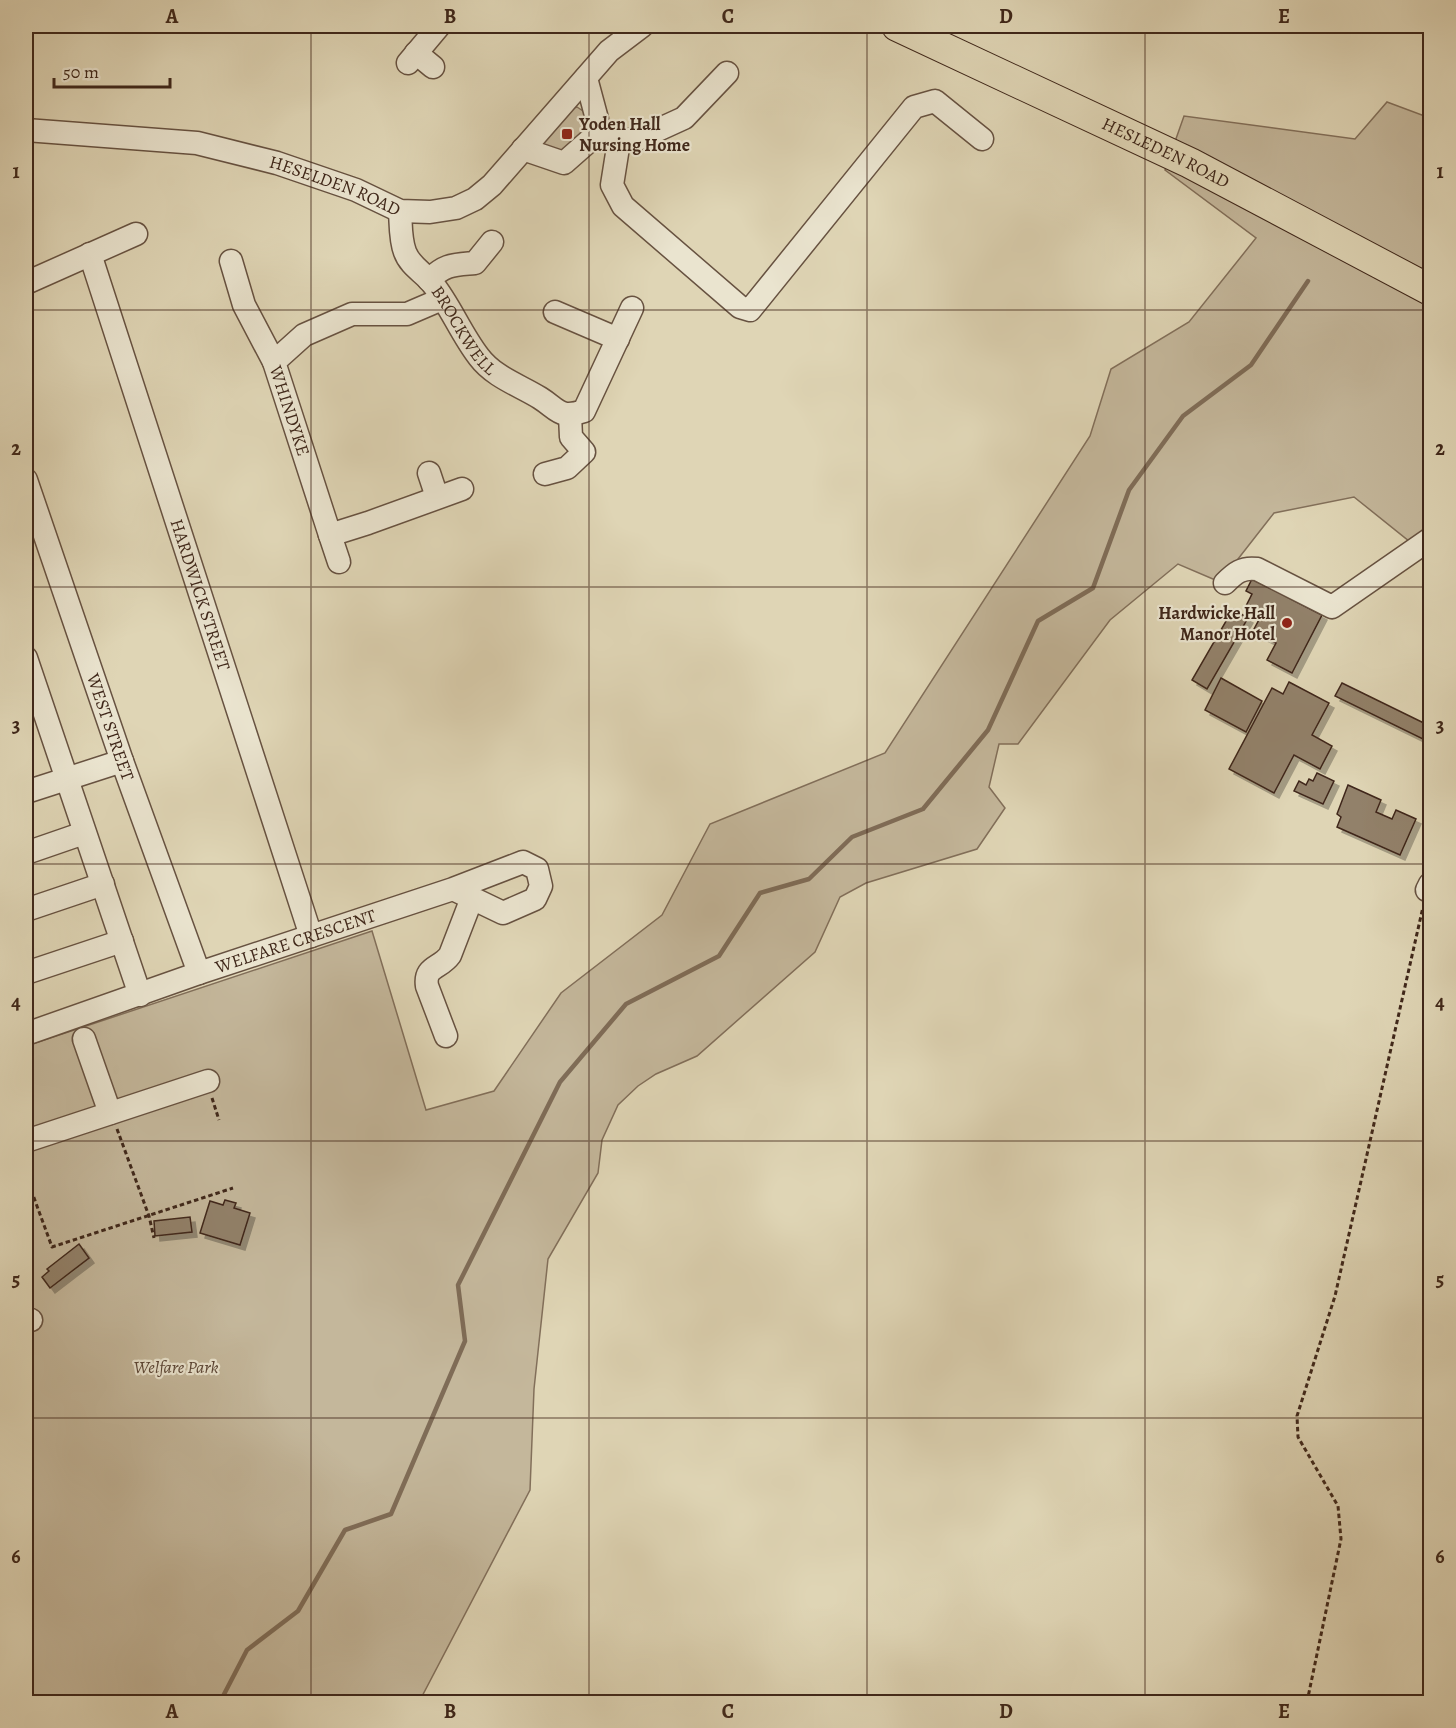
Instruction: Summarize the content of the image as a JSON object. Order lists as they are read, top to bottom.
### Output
{
  "streets": {
    "main road": ["HESLEDEN ROAD"],
    "street": [
      "HESELDEN ROAD",
      "BROCKWELL",
      "WHINDYKE",
      "HARDWICK STREET",
      "WEST STREET",
      "WELFARE CRESCENT"
    ]
  },
  "crossings": [
    ["HESELDEN ROAD", "BROCKWELL"],
    ["BROCKWELL", "WHINDYKE"],
    ["HARDWICK STREET", "WELFARE CRESCENT"],
    ["WEST STREET", "WELFARE CRESCENT"]
  ],
  "parks": ["Welfare Park"],
  "places": {
    "transit": ["Yoden Hall Nursing Home"],
    "other": ["Hardwicke Hall Manor Hotel"]
  },
  "scale_bar": "50 m",
  "grid": {
    "columns": [
      "A",
      "B",
      "C",
      "D",
      "E"
    ],
    "rows": [
      "1",
      "2",
      "3",
      "4",
      "5",
      "6"
    ]
  }
}
